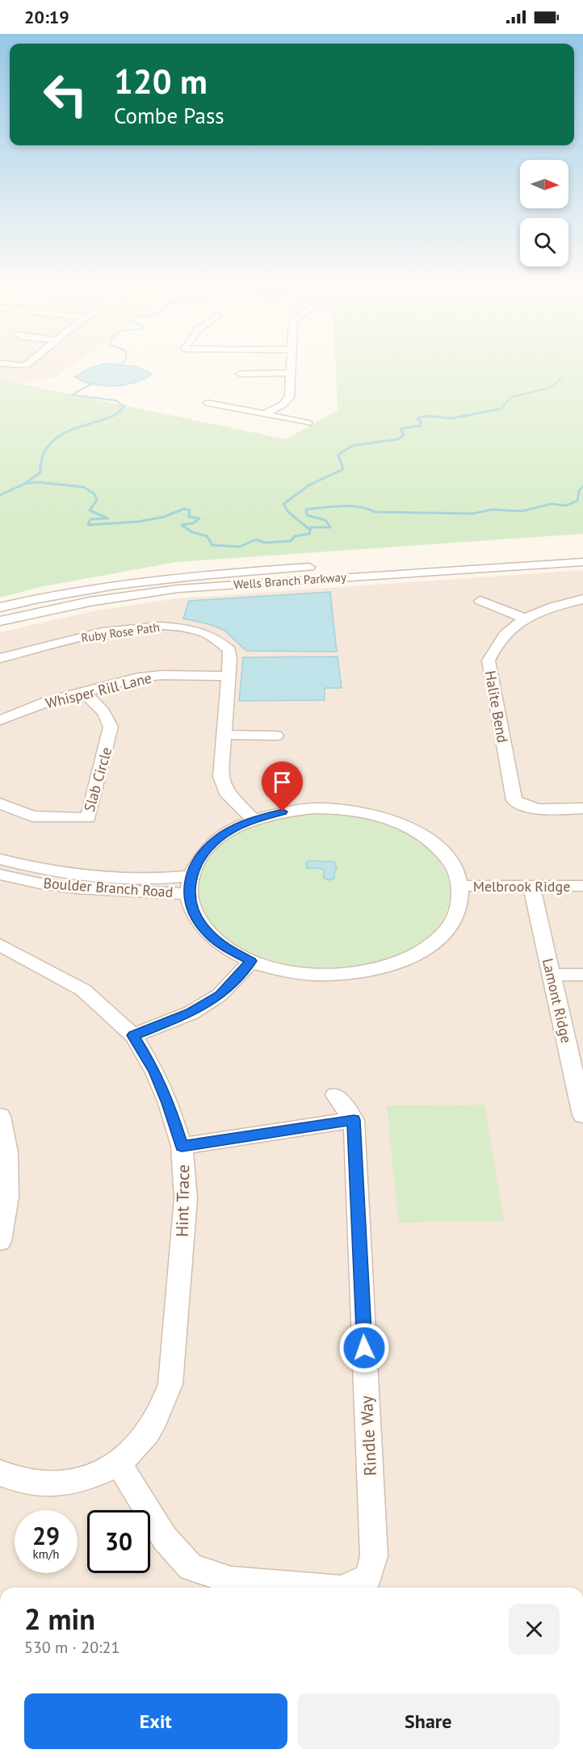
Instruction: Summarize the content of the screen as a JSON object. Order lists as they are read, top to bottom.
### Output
{
  "streets": {
    "street": [
      "Wells Branch Parkway",
      "Ruby Rose Path",
      "Whisper Rill Lane",
      "Halite Bend",
      "Slab Circle",
      "Melbrook Ridge",
      "Boulder Branch Road",
      "Lamont Ridge",
      "Hint Trace",
      "Rindle Way"
    ]
  },
  "crossings": [
    ["Ruby Rose Path", "Whisper Rill Lane"],
    ["Whisper Rill Lane", "Slab Circle"],
    ["Melbrook Ridge", "Lamont Ridge"],
    ["Hint Trace", "Rindle Way"]
  ],
  "north": "right",
  "page": {
    "status": "20:19",
    "turn": ["120 m", "Combe Pass"],
    "speed": "29 km/h",
    "limit": "30",
    "heading": ["2 min", "530 m · 20:21"],
    "buttons": ["Exit", "Share"]
  }
}
